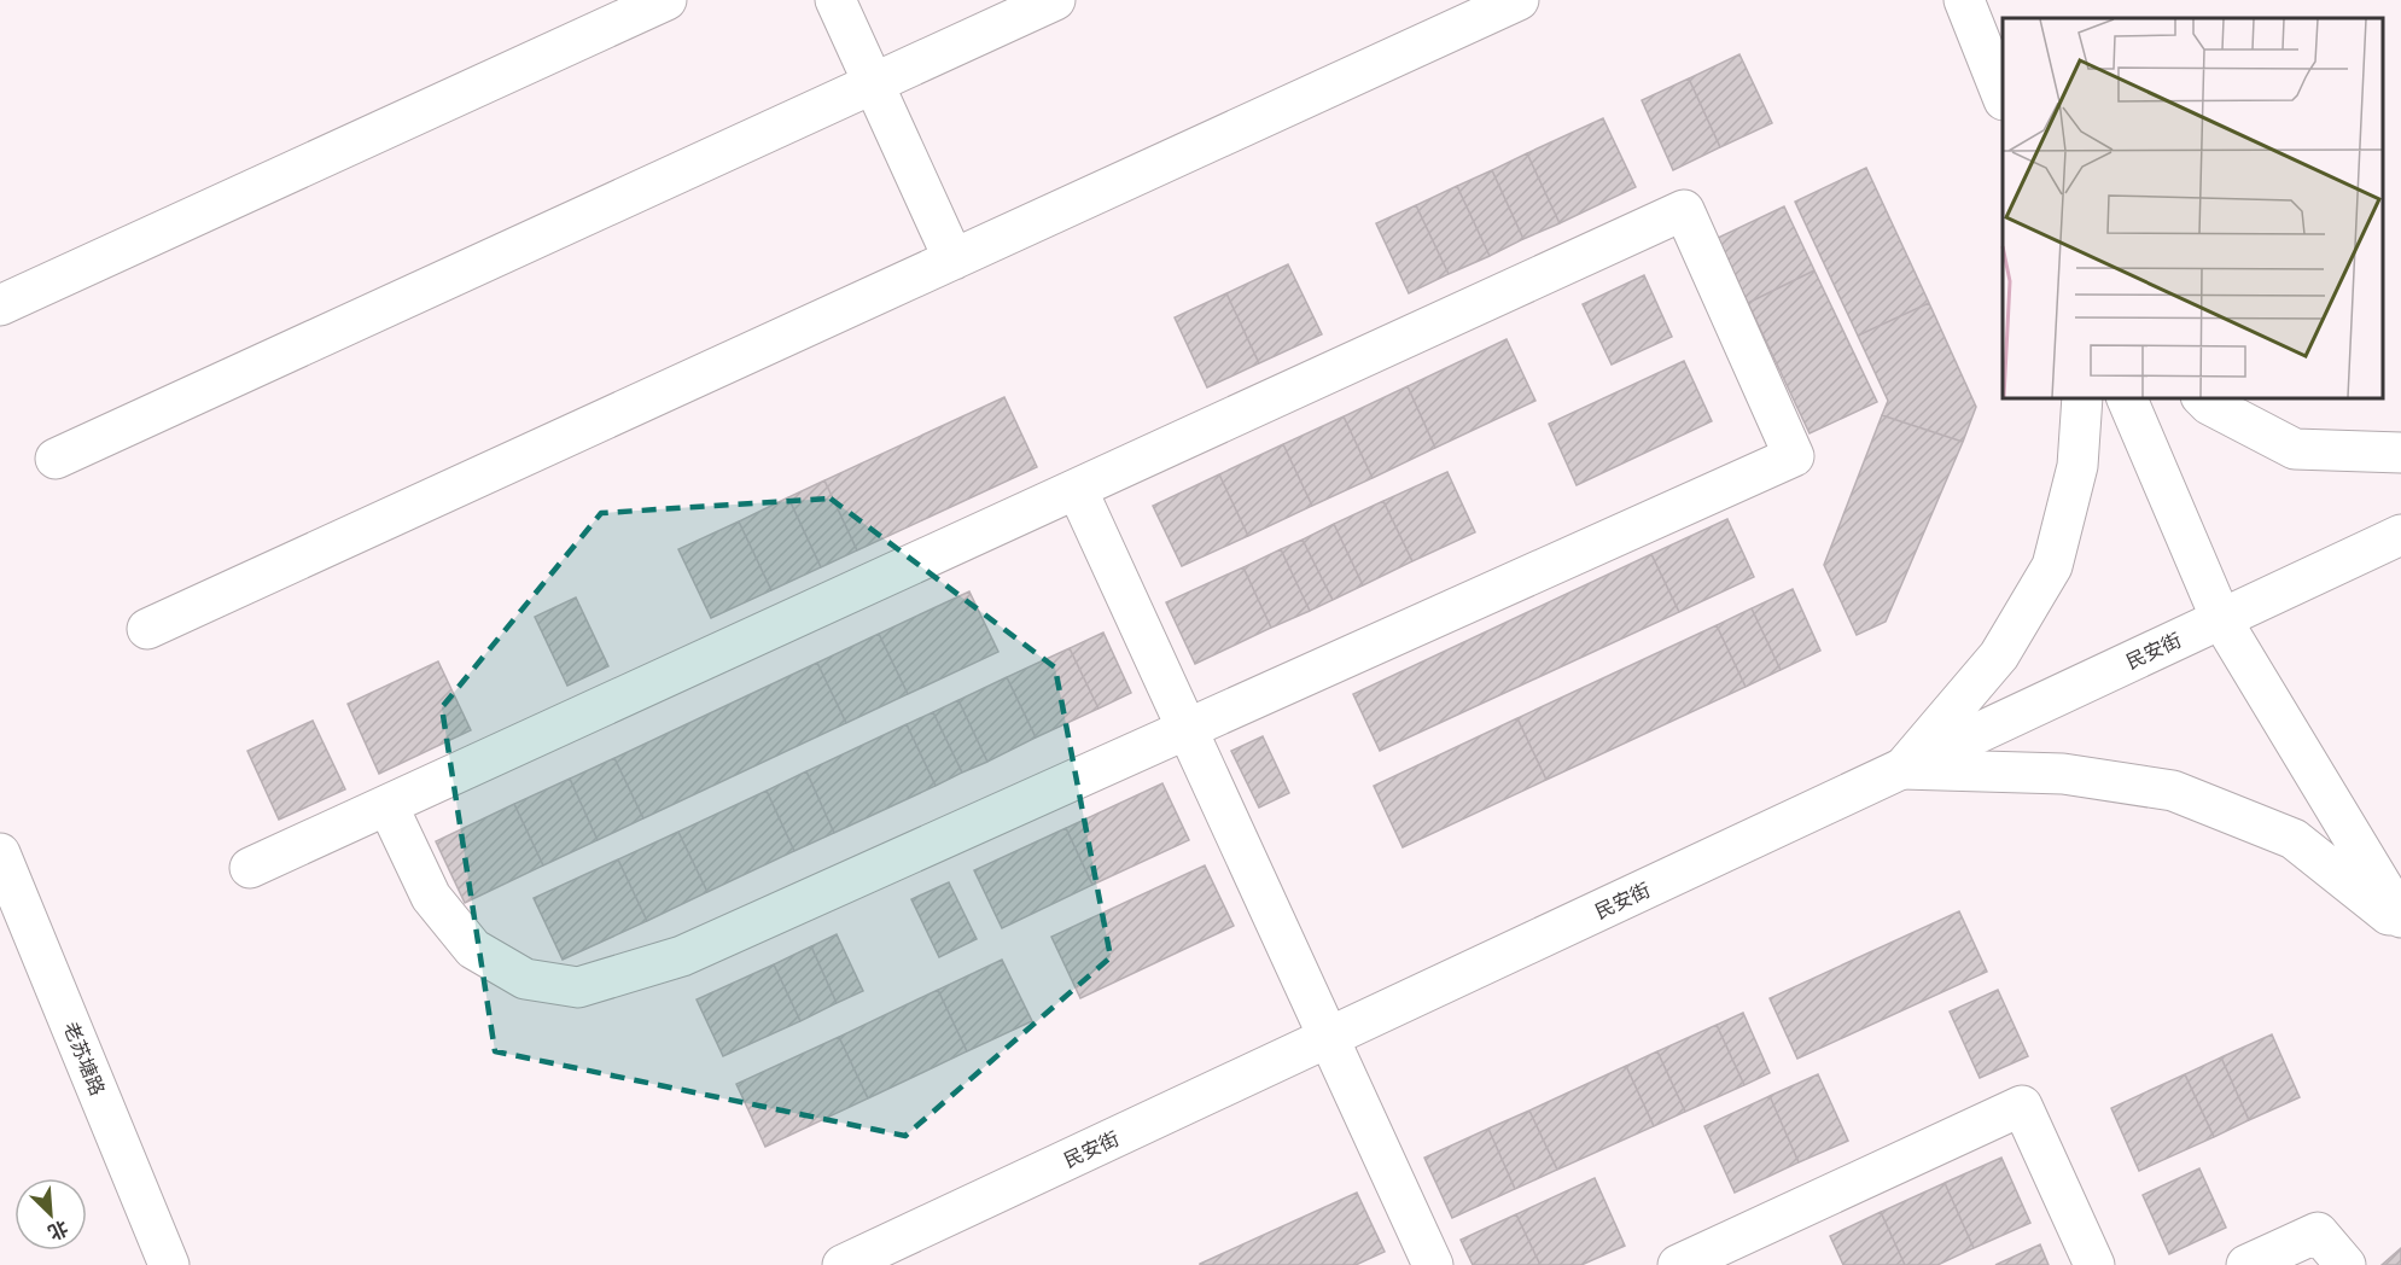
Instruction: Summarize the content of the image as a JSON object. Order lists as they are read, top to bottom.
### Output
{
  "streets": {
    "street": ["民安街", "老苏塘路"]
  },
  "north": "bottom right"
}
